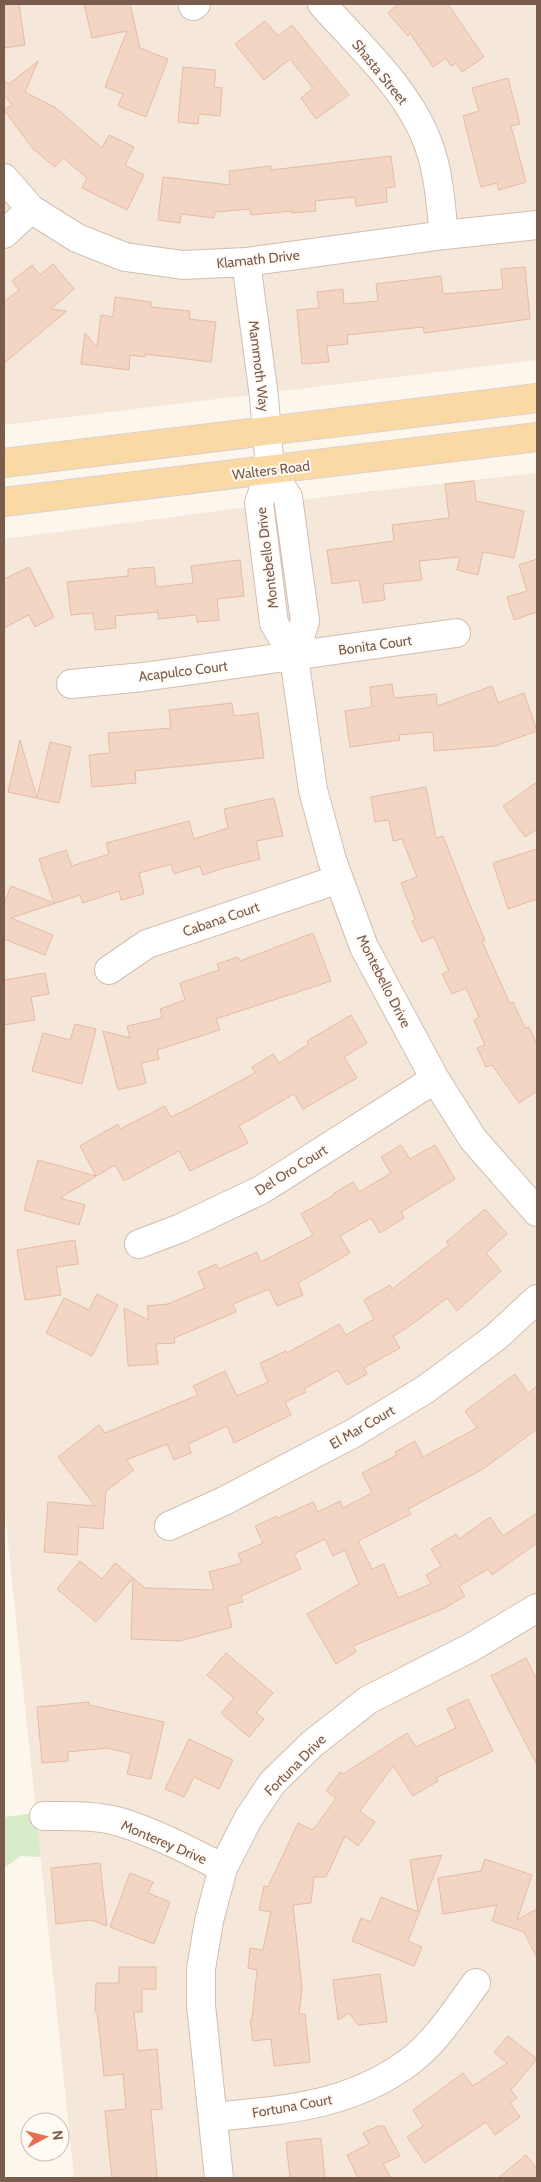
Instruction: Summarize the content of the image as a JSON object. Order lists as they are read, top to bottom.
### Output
{
  "streets": {
    "main road": ["Walters Road"],
    "street": [
      "Shasta Street",
      "Klamath Drive",
      "Mammoth Way",
      "Montebello Drive",
      "Bonita Court",
      "Acapulco Court",
      "Cabana Court",
      "Del Oro Court",
      "El Mar Court",
      "Fortuna Drive",
      "Monterey Drive",
      "Fortuna Court"
    ]
  },
  "crossings": [
    ["Shasta Street", "Klamath Drive"],
    ["Klamath Drive", "Mammoth Way"],
    ["Mammoth Way", "Walters Road"],
    ["Mammoth Way", "Montebello Drive"],
    ["Walters Road", "Montebello Drive"],
    ["Montebello Drive", "Bonita Court"],
    ["Montebello Drive", "Acapulco Court"],
    ["Montebello Drive", "Cabana Court"],
    ["Montebello Drive", "Del Oro Court"],
    ["Bonita Court", "Acapulco Court"],
    ["Fortuna Drive", "Monterey Drive"],
    ["Fortuna Drive", "Fortuna Court"]
  ],
  "north": "right"
}
